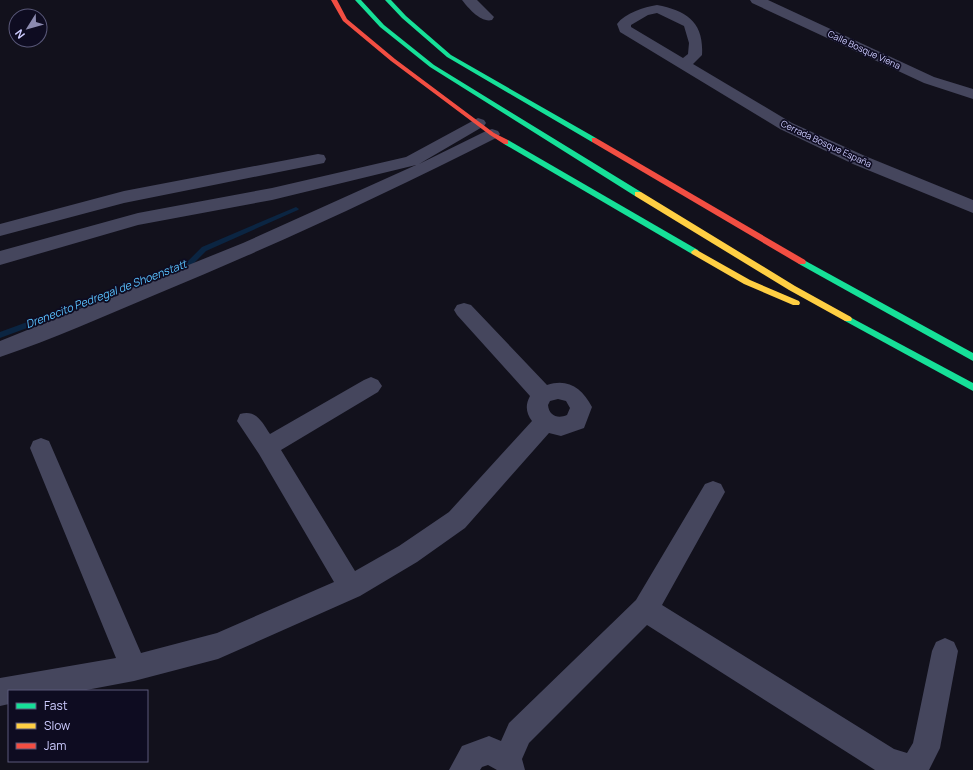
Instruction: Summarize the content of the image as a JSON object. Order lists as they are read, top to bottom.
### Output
{
  "streets": {
    "street": ["Calle Bosque Viena", "Cerrada Bosque España"]
  },
  "water": ["Drenecito Pedregal de Shoenstatt"],
  "legend": ["Fast", "Slow", "Jam"],
  "north": "bottom left"
}
